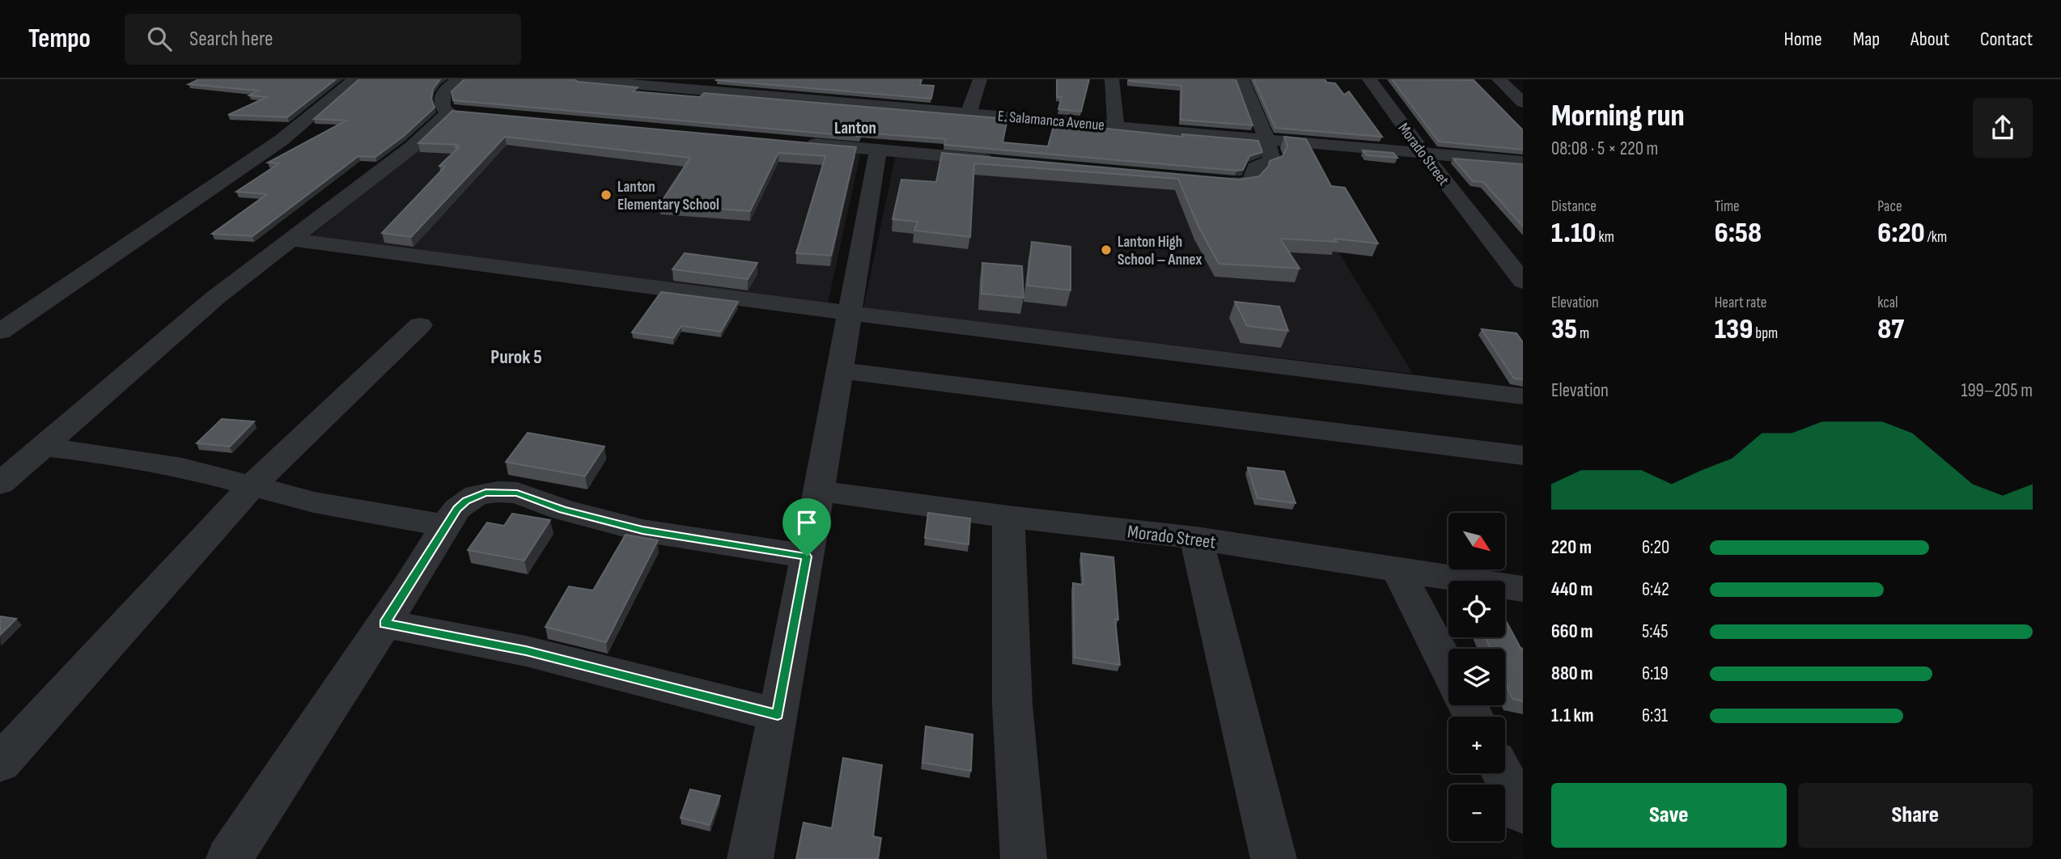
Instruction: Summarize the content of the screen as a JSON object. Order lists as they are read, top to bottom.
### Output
{
  "streets": {
    "street": ["E. Salamanca Avenue", "Morado Street"]
  },
  "crossings": [
    ["E. Salamanca Avenue", "Morado Street"]
  ],
  "districts": ["Lanton", "Purok 5"],
  "places": ["Lanton Elementary School", "Lanton High School – Annex"],
  "north": "bottom right",
  "page": {
    "header": "Tempo",
    "search": "Search here",
    "nav": [
      "Home",
      "Map",
      "About",
      "Contact"
    ],
    "heading": ["Morning run", "08:08 · 5 × 220 m"],
    "stats": [
      ["Distance", "1.10 km"],
      ["Time", "6:58"],
      ["Pace", "6:20 /km"],
      ["Elevation", "35 m"],
      ["Heart rate", "139 bpm"],
      ["kcal", "87"]
    ],
    "chart": ["Elevation", "199–205 m"],
    "map_buttons": ["+", "−"],
    "list": [
      {
        "name": "220 m",
        "note": "6:20"
      },
      {
        "name": "440 m",
        "note": "6:42"
      },
      {
        "name": "660 m",
        "note": "5:45"
      },
      {
        "name": "880 m",
        "note": "6:19"
      },
      {
        "name": "1.1 km",
        "note": "6:31"
      }
    ],
    "buttons": ["Save", "Share"]
  }
}
